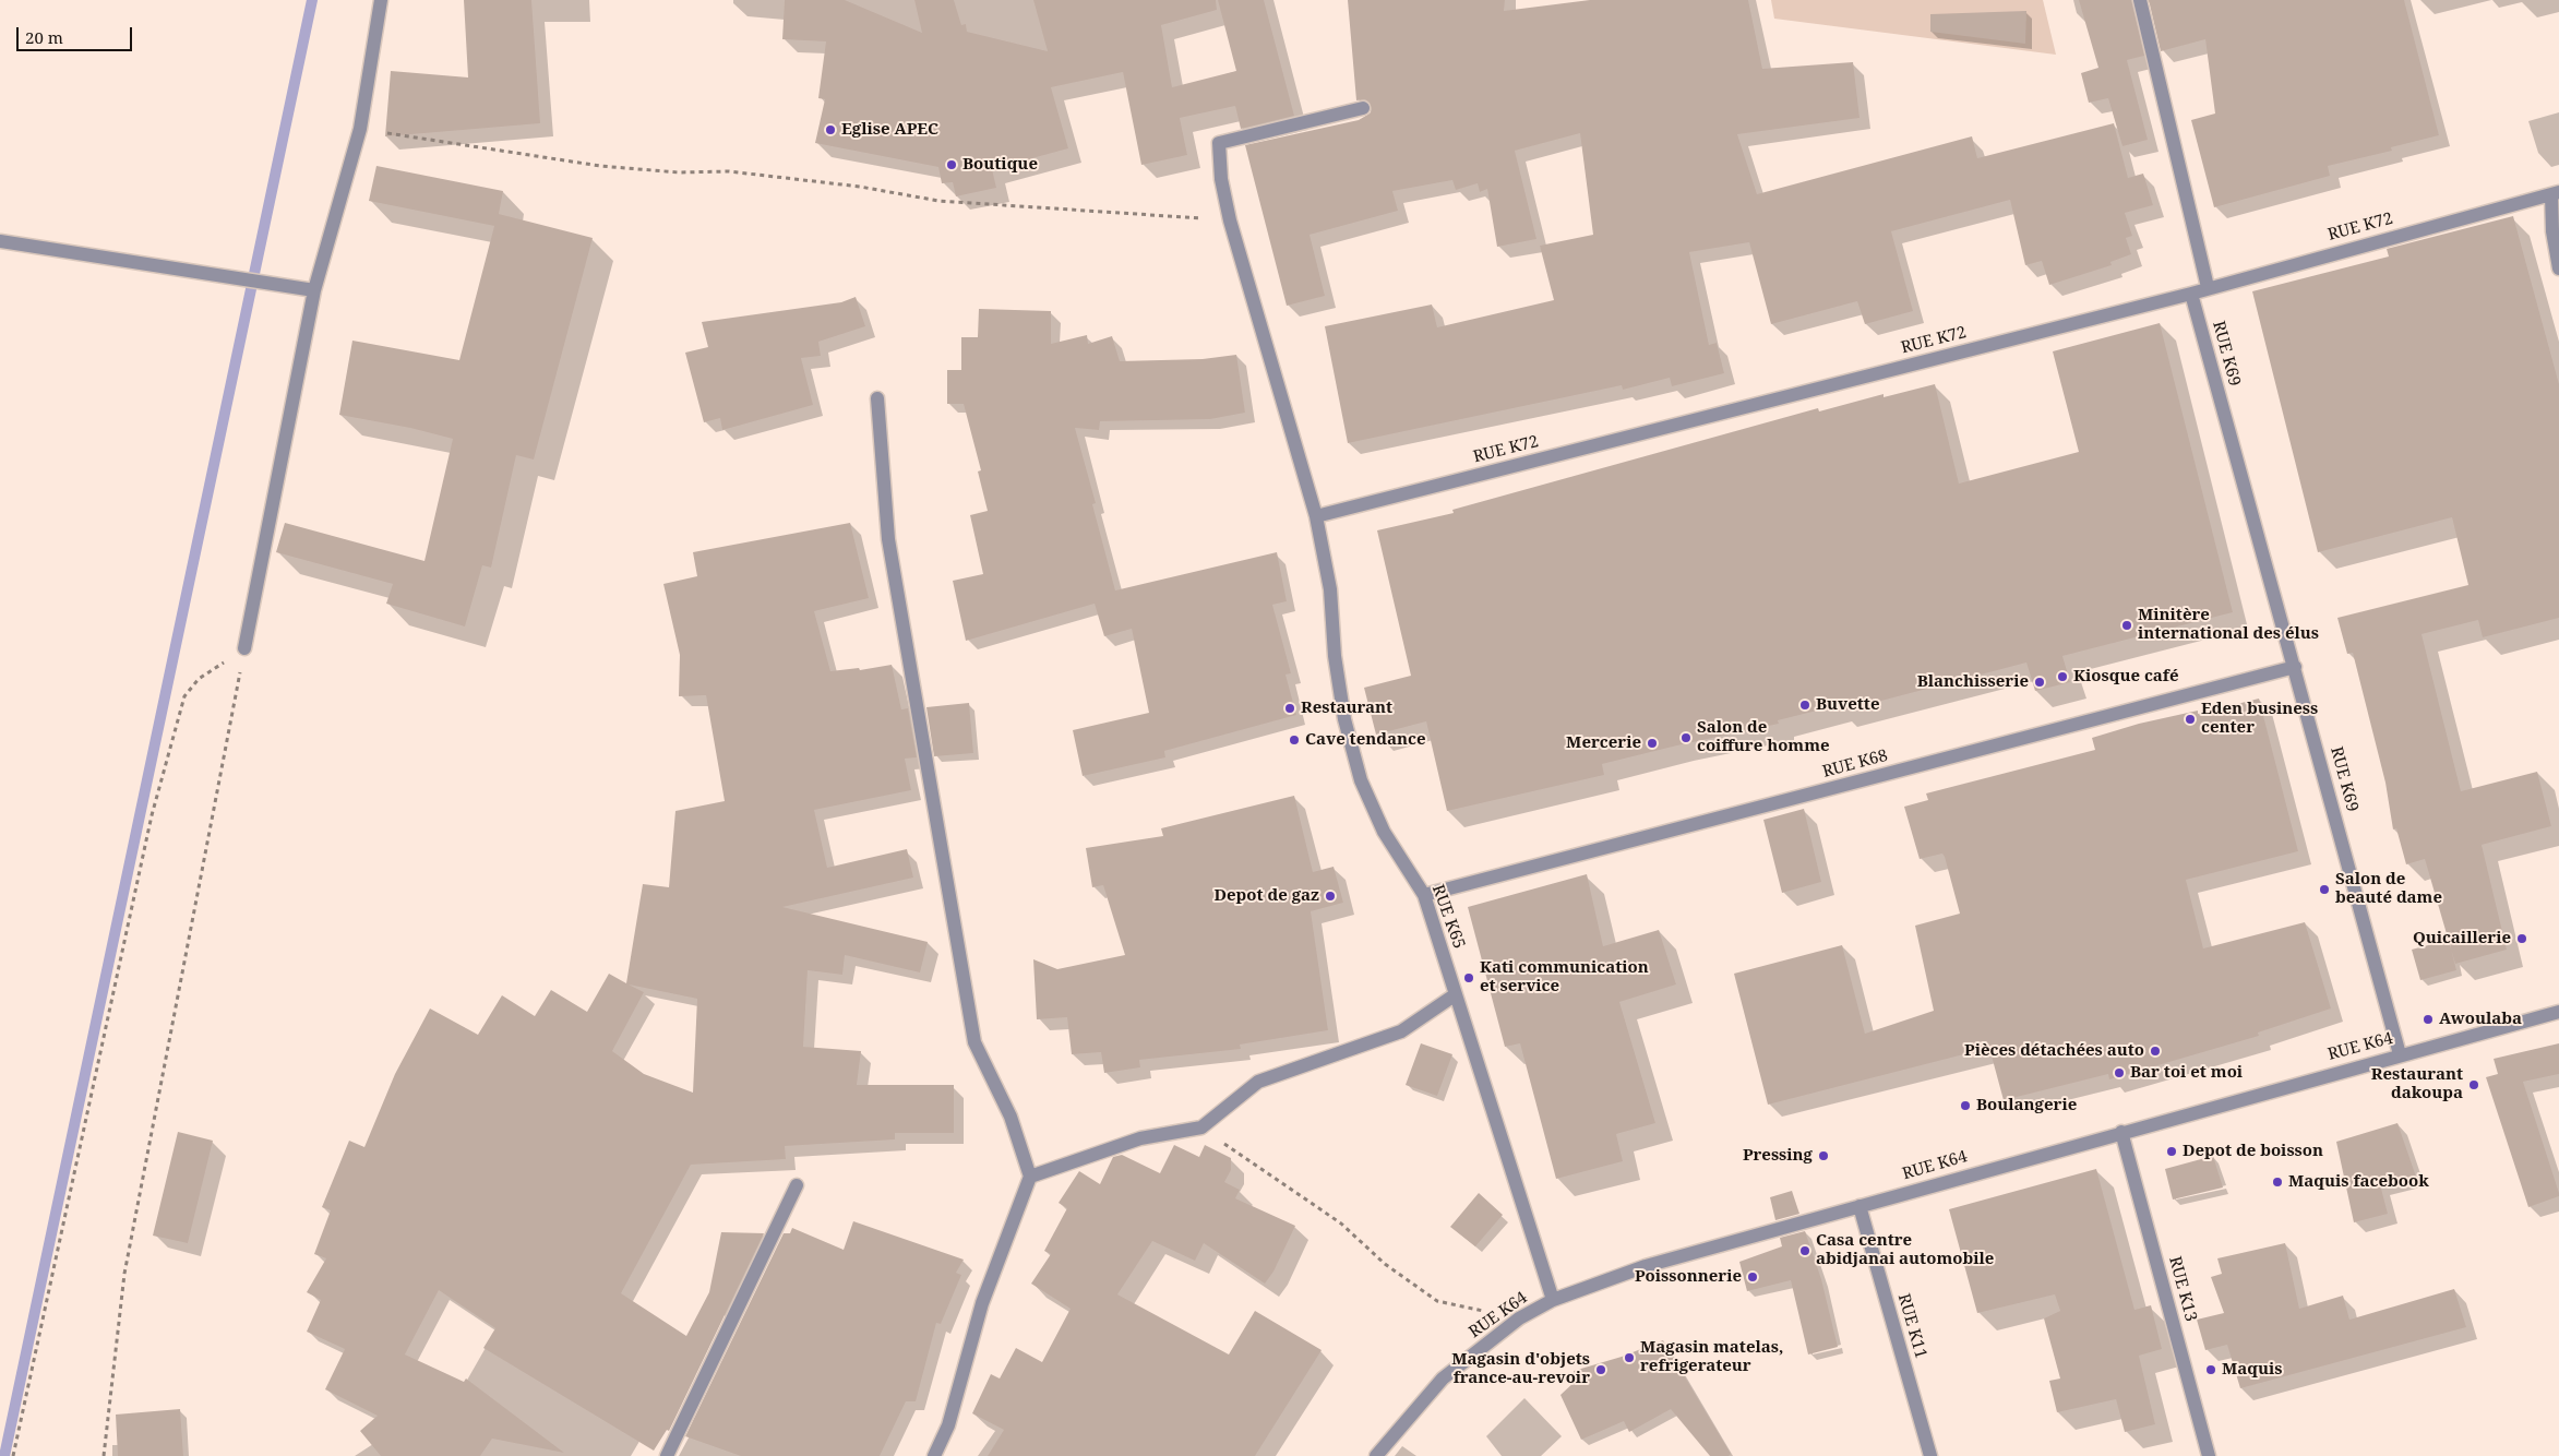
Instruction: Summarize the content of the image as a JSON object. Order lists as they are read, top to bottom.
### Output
{
  "streets": {
    "street": [
      "RUE K72",
      "RUE K69",
      "RUE K68",
      "RUE K65",
      "RUE K64",
      "RUE K13",
      "RUE K11"
    ]
  },
  "crossings": [
    ["RUE K72", "RUE K69"],
    ["RUE K72", "RUE K65"],
    ["RUE K69", "RUE K68"],
    ["RUE K69", "RUE K64"],
    ["RUE K68", "RUE K65"],
    ["RUE K65", "RUE K64"],
    ["RUE K64", "RUE K13"],
    ["RUE K64", "RUE K11"]
  ],
  "places": [
    "Eglise APEC",
    "Boutique",
    "Minitère international des élus",
    "Kiosque café",
    "Blanchisserie",
    "Buvette",
    "Restaurant",
    "Eden business center",
    "Salon de coiffure homme",
    "Cave tendance",
    "Mercerie",
    "Salon de beauté dame",
    "Depot de gaz",
    "Quicaillerie",
    "Kati communication et service",
    "Awoulaba",
    "Pièces détachées auto",
    "Bar toi et moi",
    "Restaurant dakoupa",
    "Boulangerie",
    "Depot de boisson",
    "Pressing",
    "Maquis facebook",
    "Casa centre abidjanai automobile",
    "Poissonnerie",
    "Magasin matelas, refrigerateur",
    "Magasin d'objets france-au-revoir",
    "Maquis"
  ],
  "scale_bar": "20 m"
}
